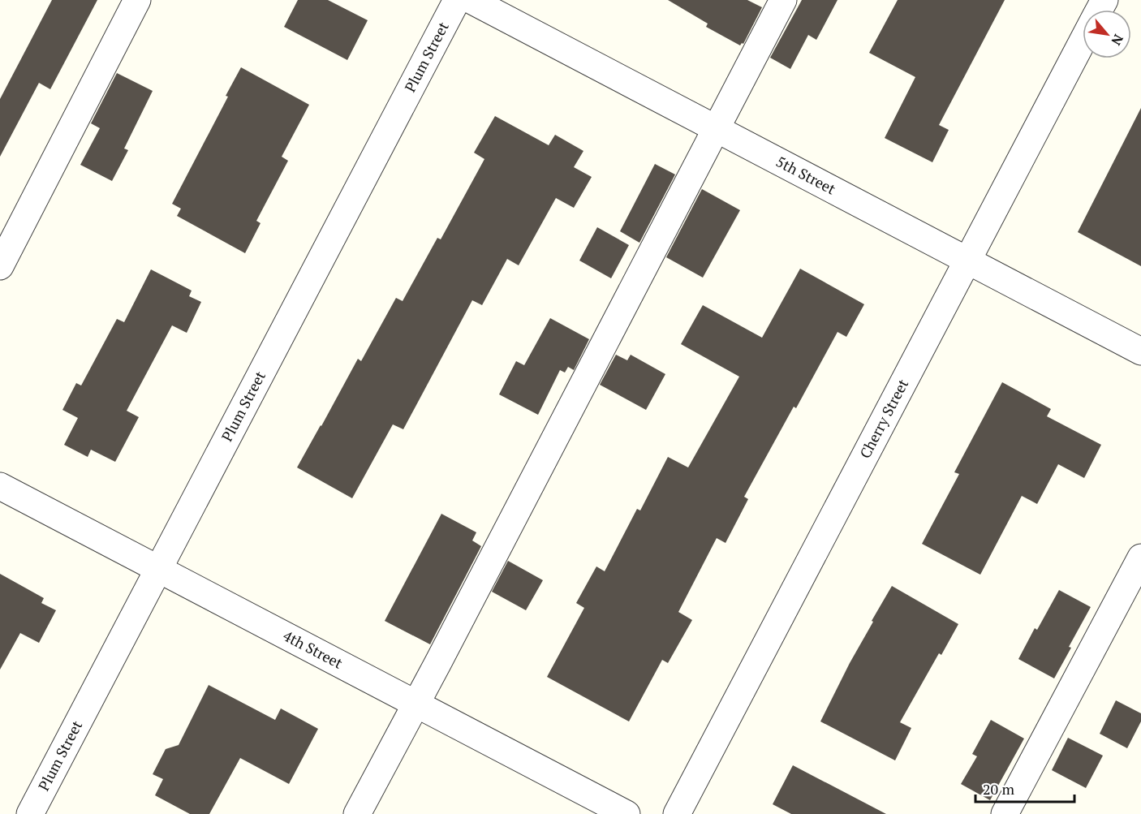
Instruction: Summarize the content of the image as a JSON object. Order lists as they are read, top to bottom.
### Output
{
  "streets": {
    "street": [
      "Plum Street",
      "5th Street",
      "Cherry Street",
      "4th Street"
    ]
  },
  "crossings": [
    ["Plum Street", "4th Street"],
    ["5th Street", "Cherry Street"]
  ],
  "scale_bar": "20 m",
  "north": "bottom right"
}
